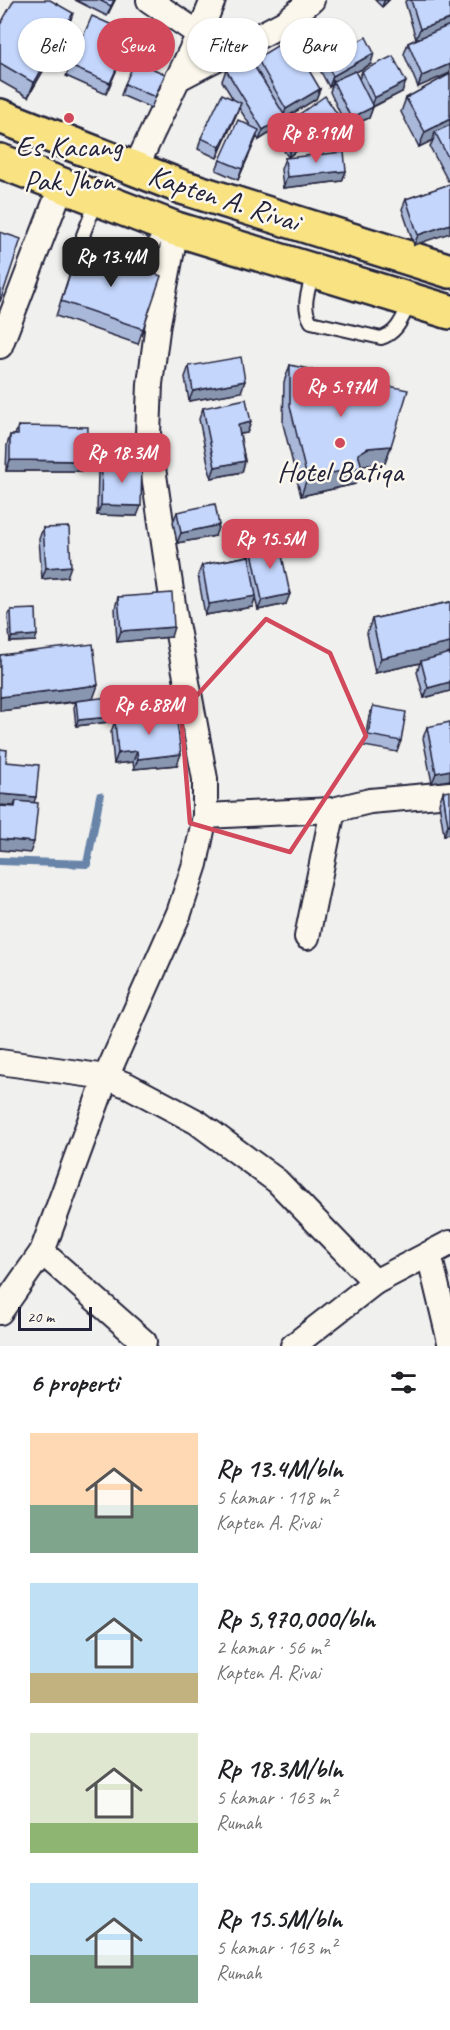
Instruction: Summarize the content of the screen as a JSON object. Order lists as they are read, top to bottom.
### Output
{
  "streets": {
    "main road": ["Kapten A. Rivai"]
  },
  "places": ["Es Kacang Pak Jhon", "Hotel Batiqa"],
  "scale_bar": "20 m",
  "page": {
    "chip": [
      "Beli",
      "Sewa",
      "Filter",
      "Baru"
    ],
    "price": [
      "Rp 8.19M",
      "Rp 13.4M",
      "Rp 5.97M",
      "Rp 18.3M",
      "Rp 15.5M",
      "Rp 6.88M"
    ],
    "scale": "20 m",
    "heading": "6 properti",
    "list": [
      {
        "name": "Rp 13.4M/bln",
        "note": "5 kamar · 118 m² · Kapten A. Rivai"
      },
      {
        "name": "Rp 5,970,000/bln",
        "note": "2 kamar · 56 m² · Kapten A. Rivai"
      },
      {
        "name": "Rp 18.3M/bln",
        "note": "5 kamar · 163 m² · Rumah"
      },
      {
        "name": "Rp 15.5M/bln",
        "note": "5 kamar · 163 m² · Rumah"
      }
    ]
  }
}
